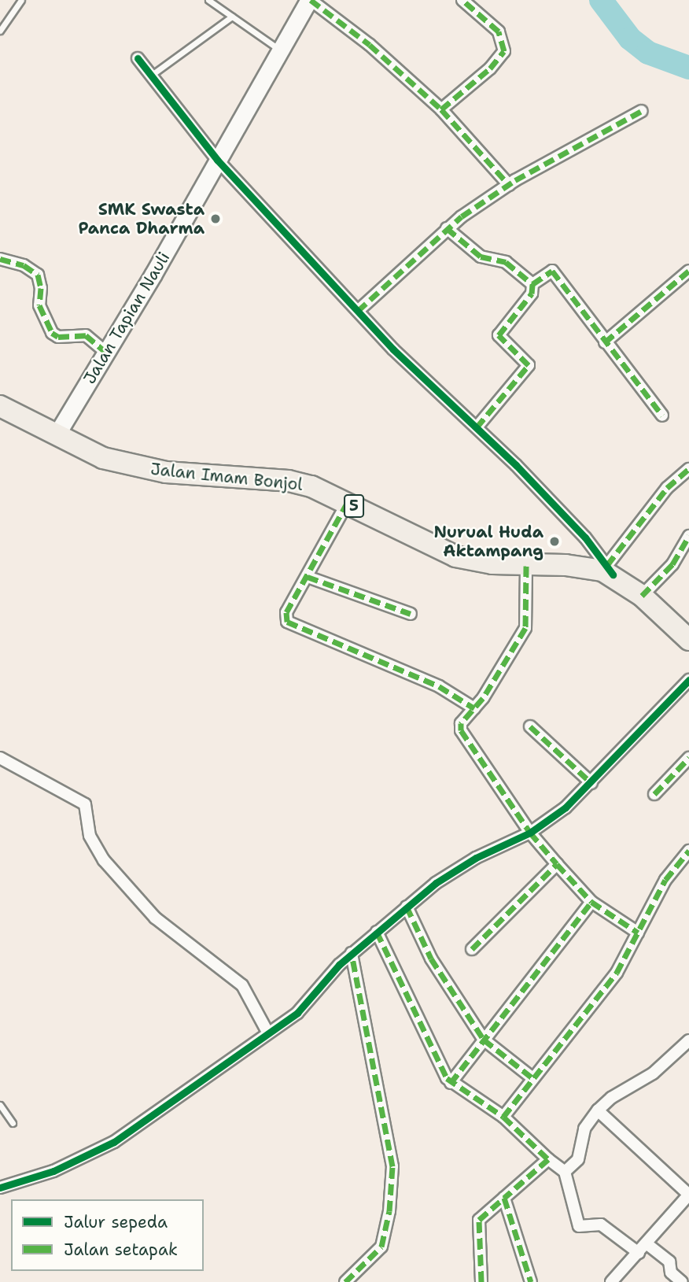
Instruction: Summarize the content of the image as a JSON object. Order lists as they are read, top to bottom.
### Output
{
  "streets": {
    "highway": ["Jalan Imam Bonjol", "5"],
    "main road": ["Jalan Tapian Nauli"]
  },
  "crossings": [
    ["Jalan Tapian Nauli", "Jalan Imam Bonjol"]
  ],
  "places": ["SMK Swasta Panca Dharma", "Nurual Huda Aktampang"],
  "legend": ["Jalur sepeda", "Jalan setapak"]
}
